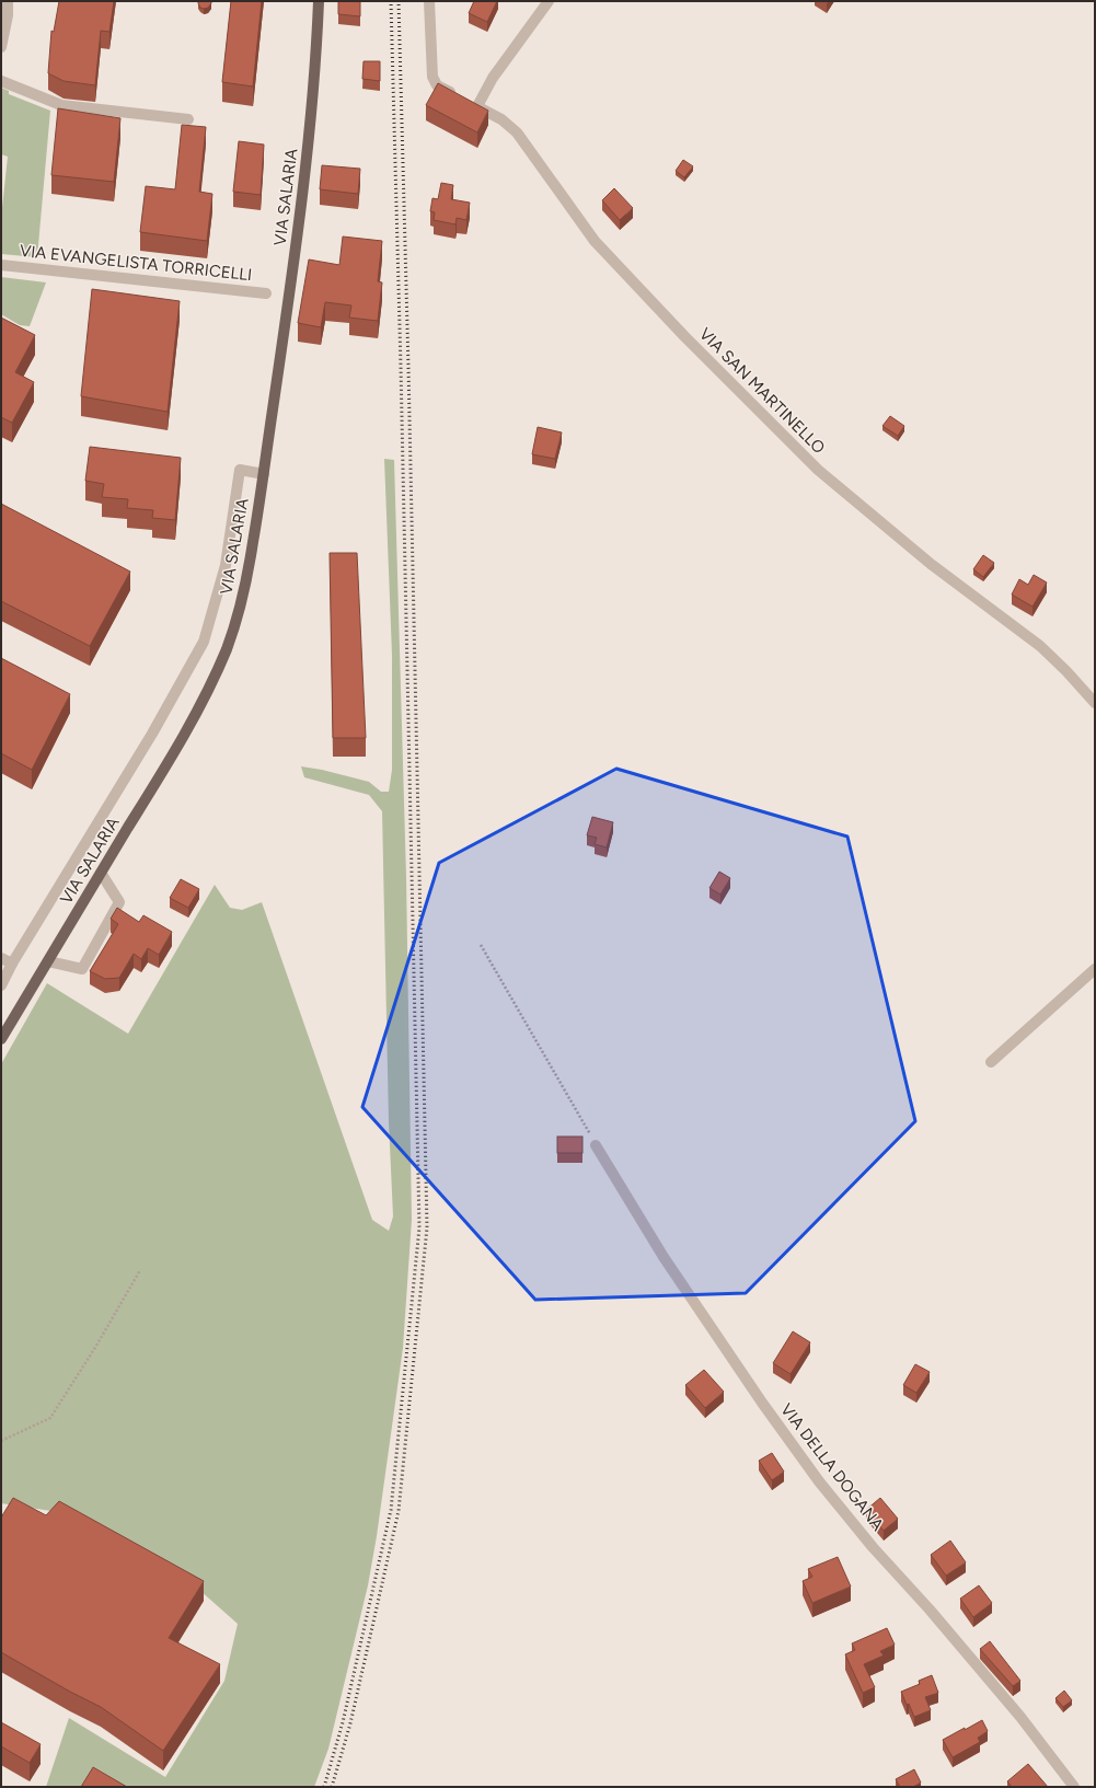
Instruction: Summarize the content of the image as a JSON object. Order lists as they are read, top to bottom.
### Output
{
  "streets": {
    "main road": ["VIA SALARIA"],
    "street": ["VIA EVANGELISTA TORRICELLI", "VIA SAN MARTINELLO", "VIA DELLA DOGANA"]
  }
}
